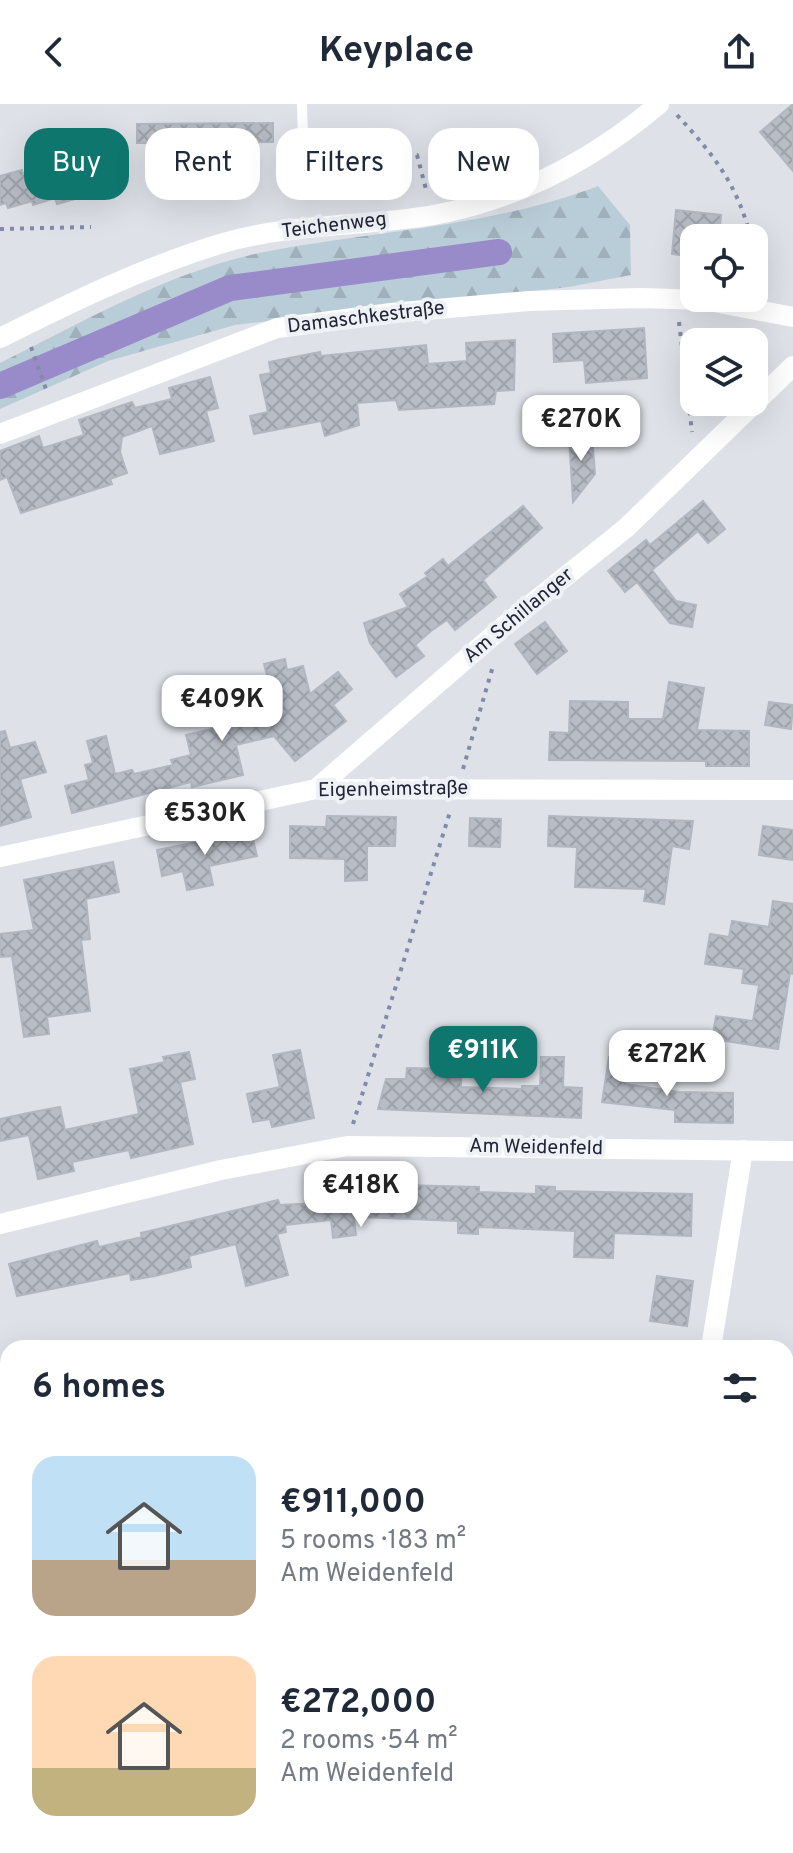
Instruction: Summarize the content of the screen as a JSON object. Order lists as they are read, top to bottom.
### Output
{
  "streets": {
    "street": [
      "Teichenweg",
      "Damaschkestraße",
      "Am Schillanger",
      "Eigenheimstraße",
      "Am Weidenfeld"
    ]
  },
  "crossings": [
    ["Am Schillanger", "Eigenheimstraße"]
  ],
  "page": {
    "header": "Keyplace",
    "chip": [
      "Buy",
      "Rent",
      "Filters",
      "New"
    ],
    "price": [
      "€270K",
      "€409K",
      "€530K",
      "€911K",
      "€272K",
      "€418K"
    ],
    "heading": "6 homes",
    "list": [
      {
        "name": "€911,000",
        "note": "5 rooms · 183 m² · Am Weidenfeld"
      },
      {
        "name": "€272,000",
        "note": "2 rooms · 54 m² · Am Weidenfeld"
      }
    ]
  }
}
